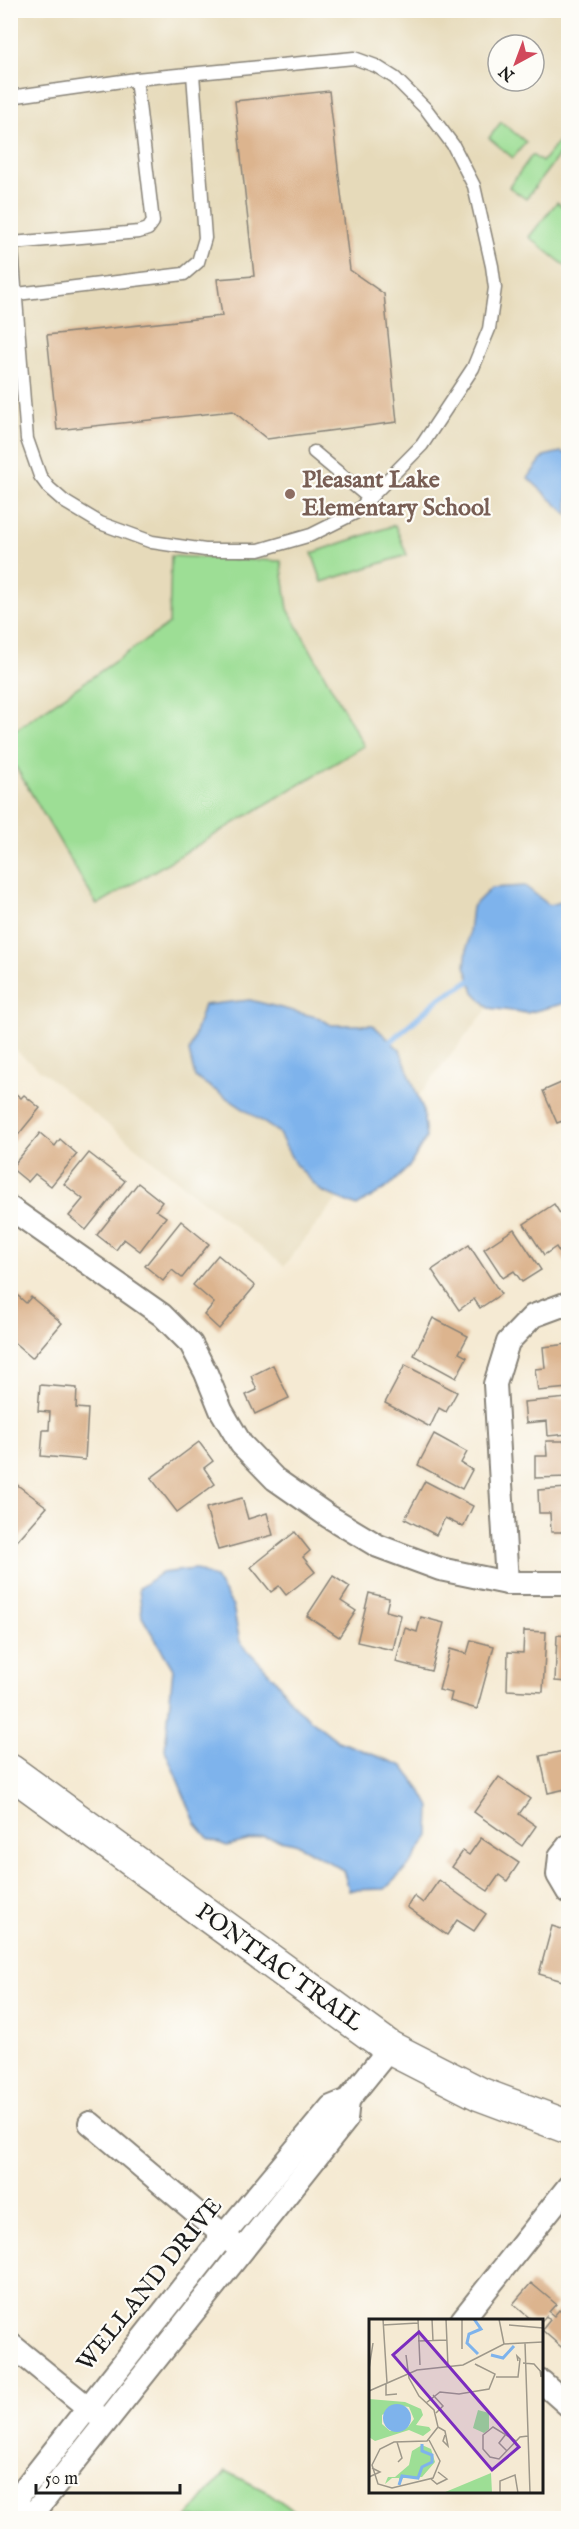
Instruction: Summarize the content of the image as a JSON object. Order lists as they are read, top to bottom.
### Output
{
  "streets": {
    "main road": ["PONTIAC TRAIL"],
    "street": ["WELLAND DRIVE"]
  },
  "crossings": [
    ["PONTIAC TRAIL", "WELLAND DRIVE"]
  ],
  "places": ["Pleasant Lake Elementary School"],
  "scale_bar": "50 m",
  "north": "bottom left"
}
